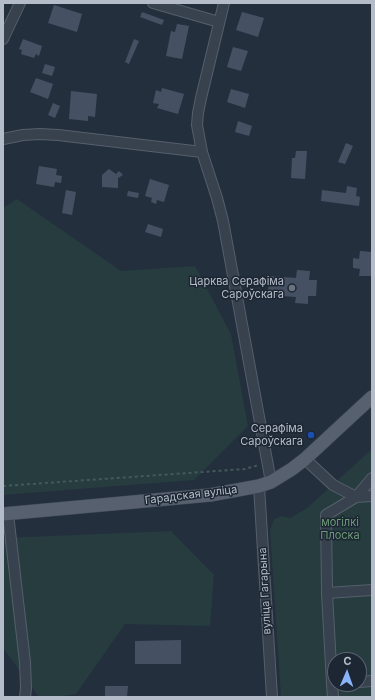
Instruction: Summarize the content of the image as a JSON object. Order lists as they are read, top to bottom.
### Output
{
  "streets": {
    "main road": ["Гарадская вуліца"],
    "street": ["вуліца Гагарына"]
  },
  "crossings": [
    ["Гарадская вуліца", "вуліца Гагарына"]
  ],
  "parks": ["могілкі Плоска"],
  "places": ["Царква Серафіма Сароўскага", "Серафіма Сароўскага"],
  "north": "top"
}
